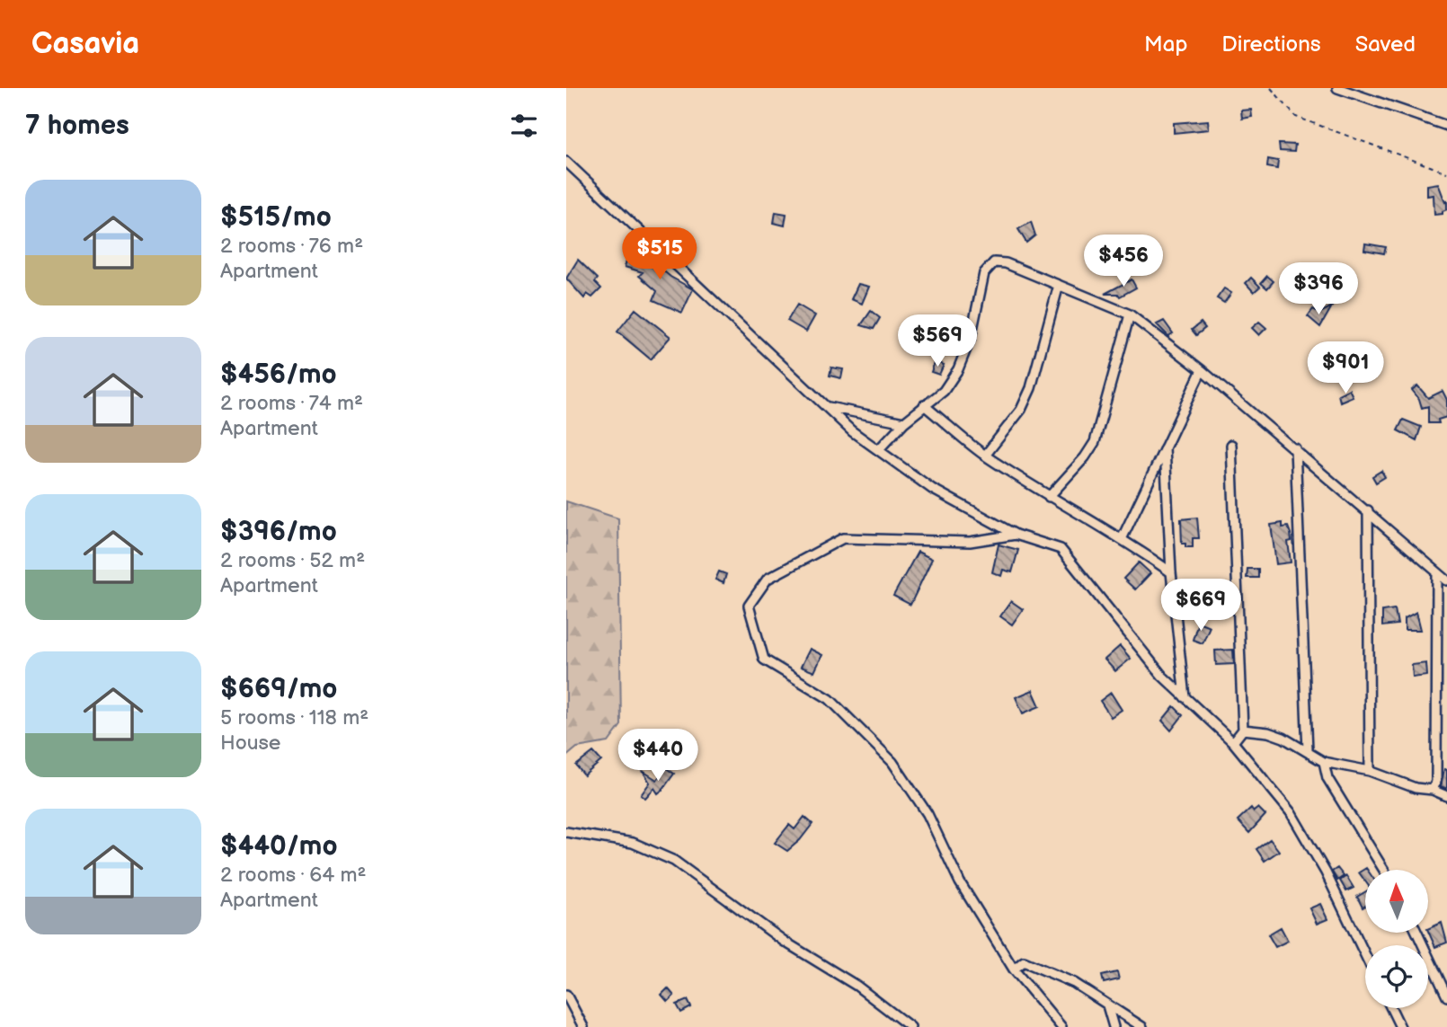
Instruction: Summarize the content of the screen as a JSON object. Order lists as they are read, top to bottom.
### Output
{
  "north": "top",
  "page": {
    "header": "Casavia",
    "nav": ["Map", "Directions", "Saved"],
    "heading": "7 homes",
    "list": [
      {
        "name": "$515/mo",
        "note": "2 rooms · 76 m² · Apartment"
      },
      {
        "name": "$456/mo",
        "note": "2 rooms · 74 m² · Apartment"
      },
      {
        "name": "$396/mo",
        "note": "2 rooms · 52 m² · Apartment"
      },
      {
        "name": "$669/mo",
        "note": "5 rooms · 118 m² · House"
      },
      {
        "name": "$440/mo",
        "note": "2 rooms · 64 m² · Apartment"
      }
    ],
    "price": [
      "$515",
      "$456",
      "$396",
      "$569",
      "$901",
      "$669",
      "$440"
    ]
  }
}
